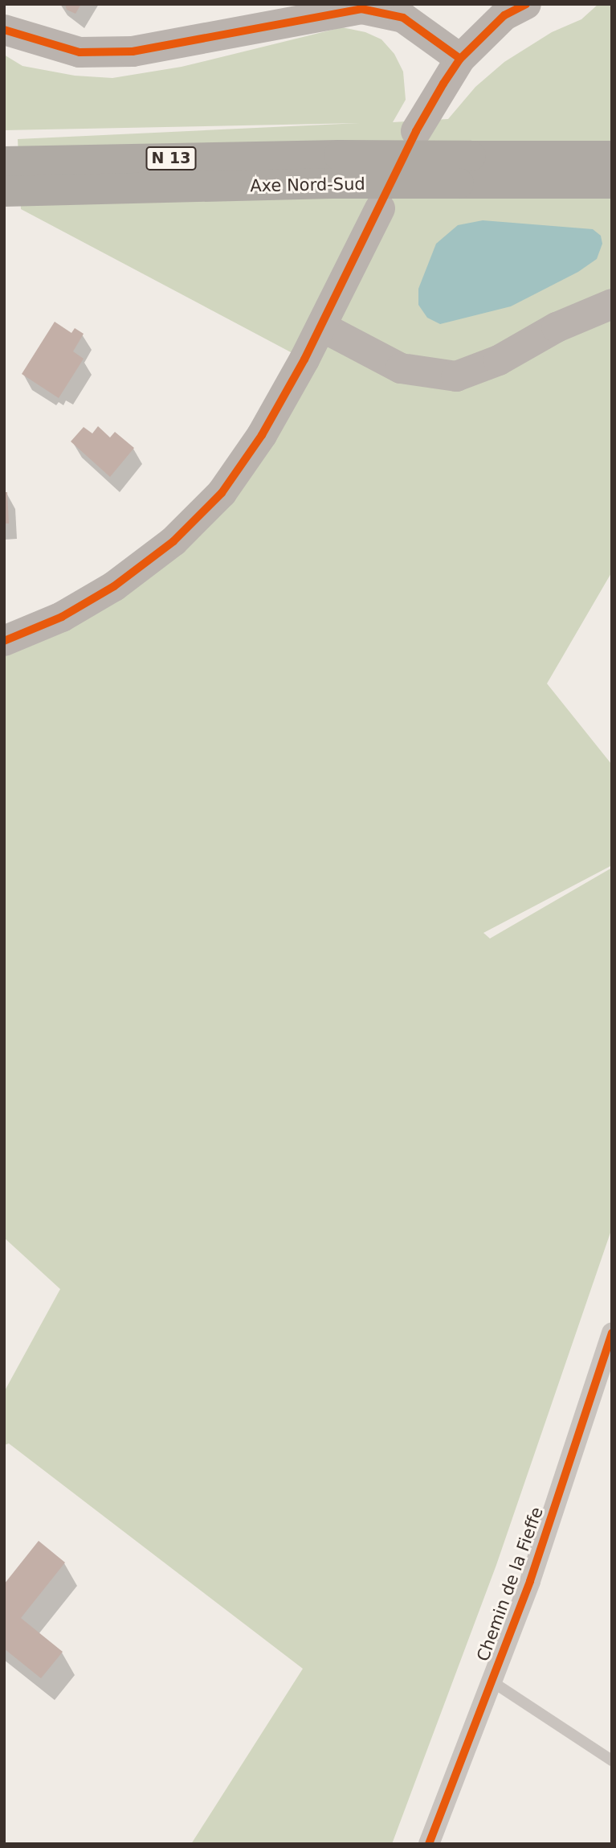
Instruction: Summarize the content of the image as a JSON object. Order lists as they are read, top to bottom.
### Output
{
  "streets": {
    "highway": ["N 13", "Axe Nord-Sud"],
    "street": ["Chemin de la Fieffe"]
  }
}
